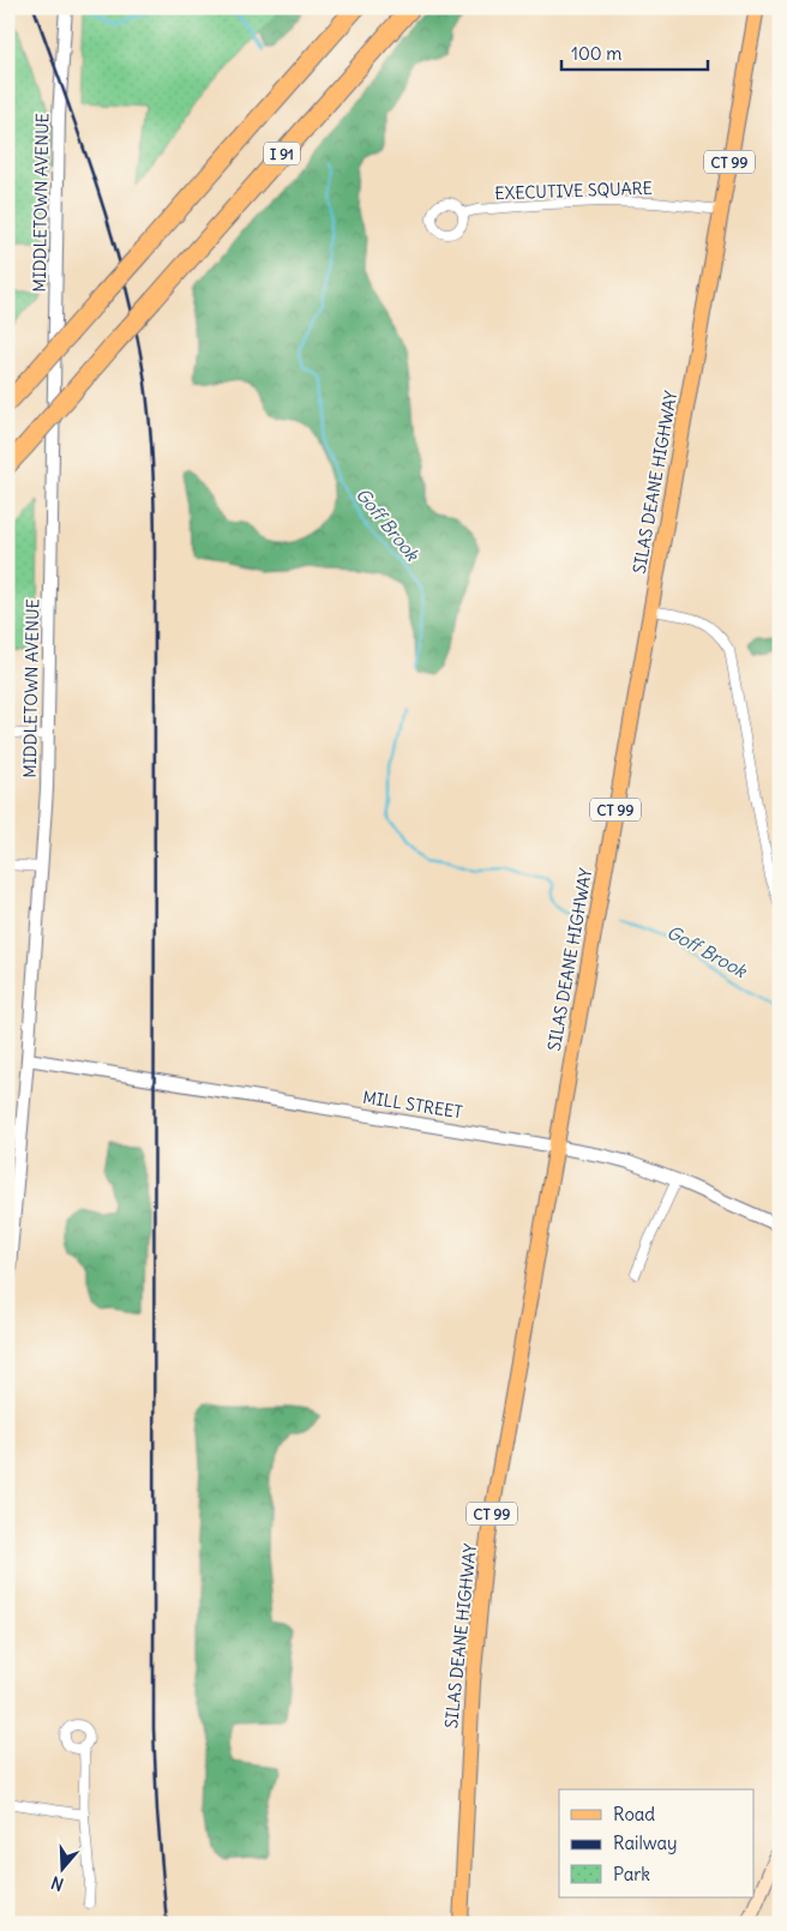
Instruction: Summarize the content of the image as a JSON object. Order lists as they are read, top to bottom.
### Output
{
  "streets": {
    "highway": ["I 91"],
    "main road": ["CT 99", "SILAS DEANE HIGHWAY"],
    "street": ["EXECUTIVE SQUARE", "MIDDLETOWN AVENUE", "MILL STREET"]
  },
  "crossings": [
    ["EXECUTIVE SQUARE", "SILAS DEANE HIGHWAY"],
    ["MIDDLETOWN AVENUE", "MILL STREET"],
    ["SILAS DEANE HIGHWAY", "MILL STREET"]
  ],
  "water": ["Goff Brook"],
  "legend": ["Road", "Railway", "Park"],
  "scale_bar": "100 m",
  "north": "bottom"
}
